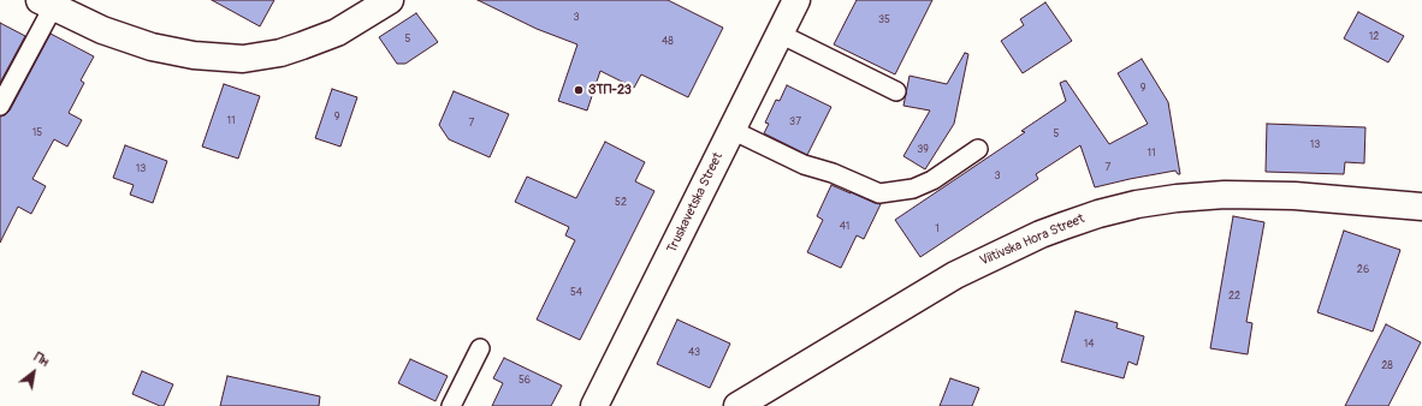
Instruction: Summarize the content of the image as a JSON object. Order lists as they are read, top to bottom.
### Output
{
  "streets": {
    "street": ["Truskavetska Street", "Viitivska Hora Street"]
  },
  "places": ["ЗТП-23"],
  "house_numbers": [
    "3",
    "35",
    "12",
    "5",
    "48",
    "9",
    "9",
    "11",
    "37",
    "7",
    "15",
    "5",
    "13",
    "39",
    "11",
    "7",
    "13",
    "3",
    "52",
    "41",
    "1",
    "26",
    "54",
    "22",
    "14",
    "43",
    "28",
    "56"
  ],
  "north": "top right"
}
